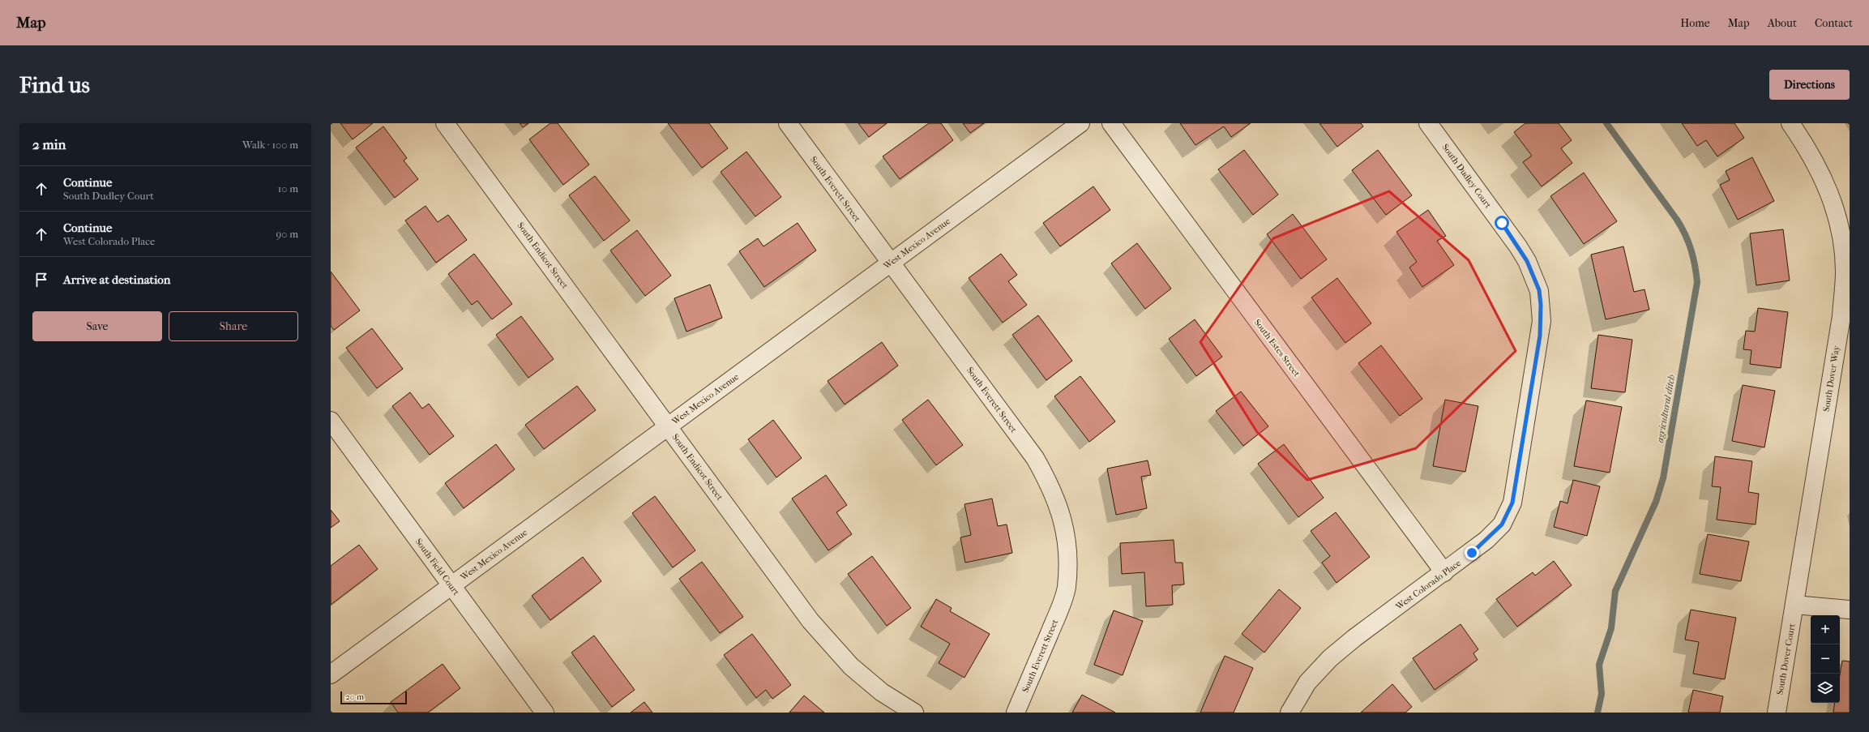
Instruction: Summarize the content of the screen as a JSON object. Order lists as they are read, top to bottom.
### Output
{
  "streets": {
    "street": [
      "South Dudley Court",
      "South Everett Street",
      "West Mexico Avenue",
      "South Endicot Street",
      "South Estes Street",
      "South Dover Way",
      "South Field Court",
      "West Colorado Place",
      "South Dover Court"
    ]
  },
  "crossings": [
    ["South Dudley Court", "West Colorado Place"],
    ["South Everett Street", "West Mexico Avenue"],
    ["West Mexico Avenue", "South Endicot Street"],
    ["West Mexico Avenue", "South Field Court"],
    ["South Estes Street", "West Colorado Place"],
    ["South Dover Way", "South Dover Court"]
  ],
  "water": ["agricultural ditch"],
  "scale_bar": "20 m",
  "page": {
    "header": "Map",
    "nav": [
      "Home",
      "Map",
      "About",
      "Contact"
    ],
    "buttons": [
      "Directions",
      ["Save", "Share"]
    ],
    "title": "Find us",
    "heading": ["2 min", "Walk · 100 m"],
    "list": [
      ["Continue", "South Dudley Court", "10 m"],
      ["Continue", "West Colorado Place", "90 m"],
      "Arrive at destination"
    ],
    "map_buttons": ["+", "−"],
    "scale": "20 m"
  }
}
